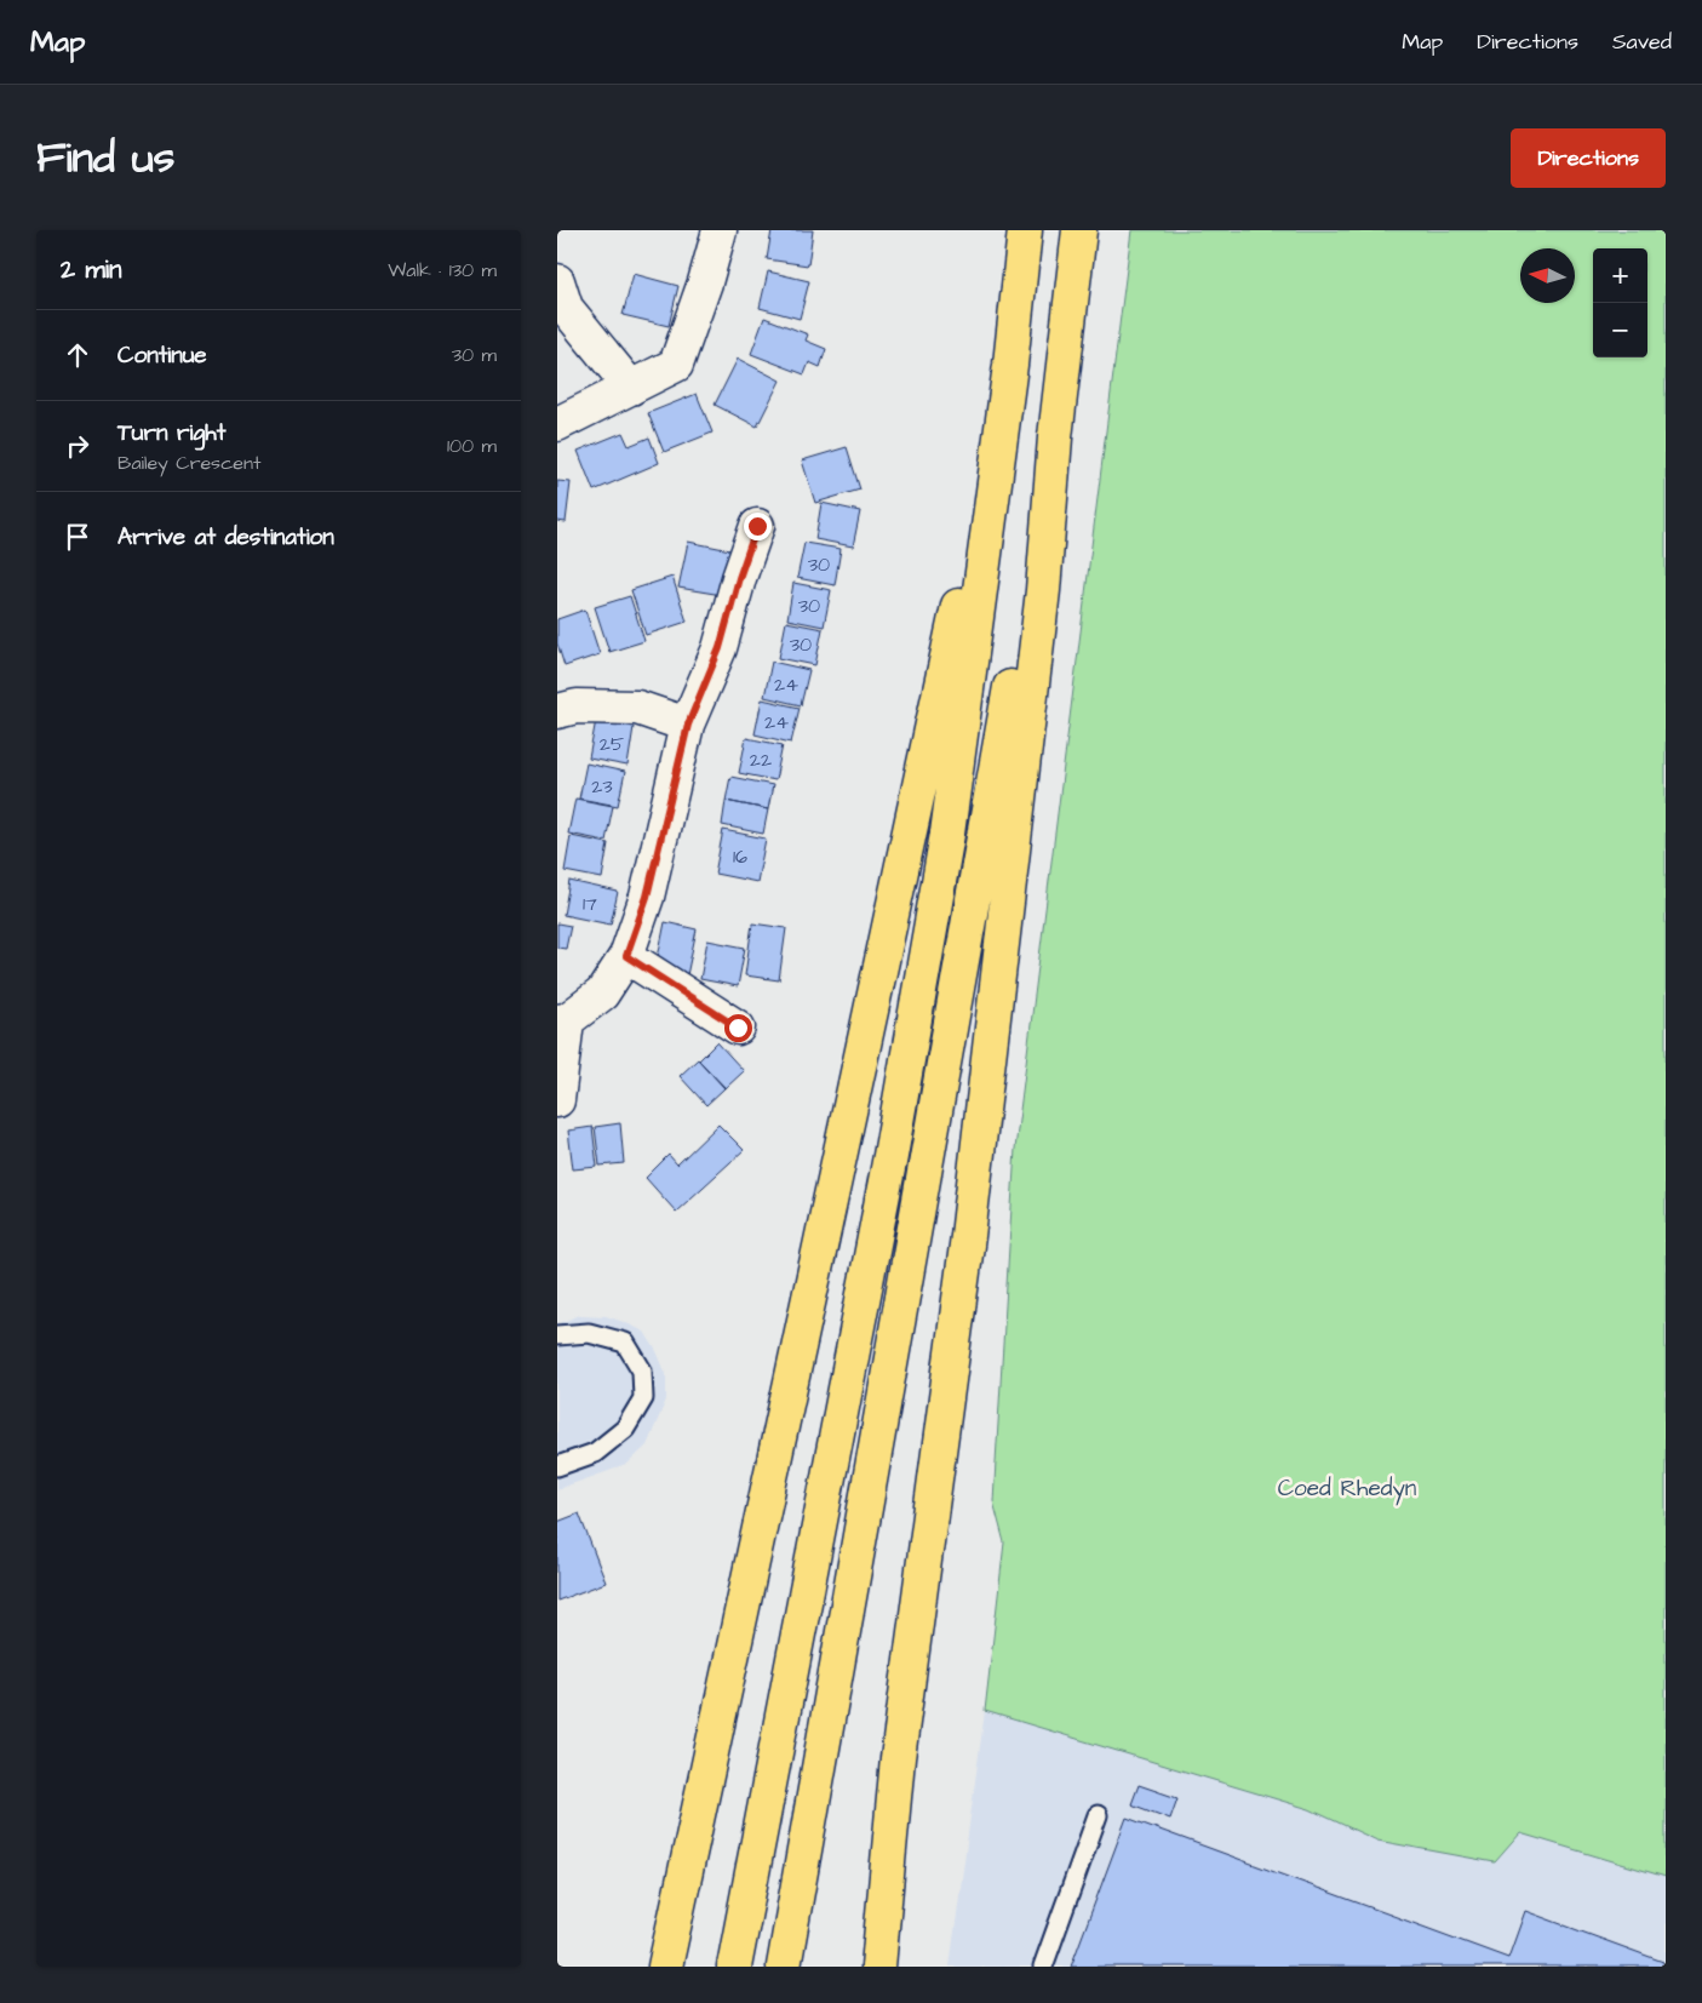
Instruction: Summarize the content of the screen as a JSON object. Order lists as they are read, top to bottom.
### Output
{
  "parks": ["Coed Rhedyn"],
  "house_numbers": [
    "30",
    "30",
    "30",
    "24",
    "24",
    "25",
    "22",
    "23",
    "16",
    "17"
  ],
  "north": "left",
  "page": {
    "header": "Map",
    "nav": ["Map", "Directions", "Saved"],
    "title": "Find us",
    "buttons": "Directions",
    "heading": ["2 min", "Walk · 130 m"],
    "map_buttons": ["+", "−"],
    "list": [
      ["Continue", "30 m"],
      ["Turn right", "Bailey Crescent", "100 m"],
      "Arrive at destination"
    ]
  }
}
